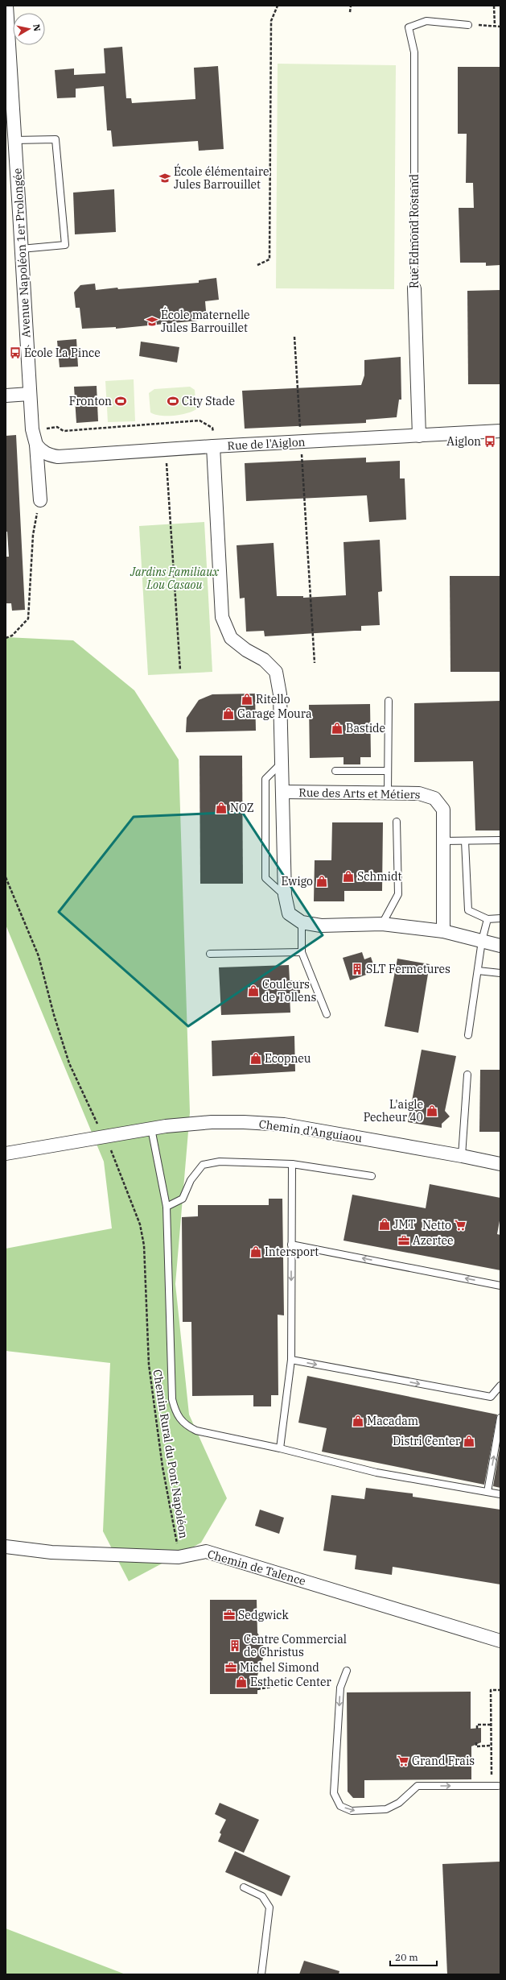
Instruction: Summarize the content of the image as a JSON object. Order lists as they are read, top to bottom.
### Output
{
  "streets": {
    "street": [
      "Rue Edmond Rostand",
      "Avenue Napoléon 1er Prolongée",
      "Rue de l'Aiglon",
      "Rue des Arts et Métiers",
      "Chemin d'Anguiaou",
      "Chemin de Talence"
    ],
    "path": ["Chemin Rural du Pont Napoléon"]
  },
  "crossings": [
    ["Rue Edmond Rostand", "Rue de l'Aiglon"],
    ["Avenue Napoléon 1er Prolongée", "Rue de l'Aiglon"],
    ["Rue de l'Aiglon", "Rue des Arts et Métiers"],
    ["Chemin d'Anguiaou", "Chemin Rural du Pont Napoléon"],
    ["Chemin Rural du Pont Napoléon", "Chemin de Talence"]
  ],
  "parks": ["Jardins Familiaux Lou Casaou"],
  "places": {
    "school or university": ["École élémentaire Jules Barrouillet", "École maternelle Jules Barrouillet"],
    "bus stop": ["École La Pince", "Aiglon"],
    "sports": ["Fronton", "City Stade"],
    "shop": [
      "Ritello",
      "Garage Moura",
      "Bastide",
      "NOZ",
      "Schmidt",
      "Ewigo",
      "Couleurs de Tollens",
      "Ecopneu",
      "L'aigle Pecheur 40",
      "JMT",
      "Intersport",
      "Macadam",
      "Distri Center",
      "Esthetic Center"
    ],
    "building": ["SLT Fermetures", "Centre Commercial de Christus"],
    "supermarket": ["Netto", "Grand Frais"],
    "office": ["Azertee", "Sedgwick", "Michel Simond"]
  },
  "scale_bar": "20 m",
  "north": "right"
}
